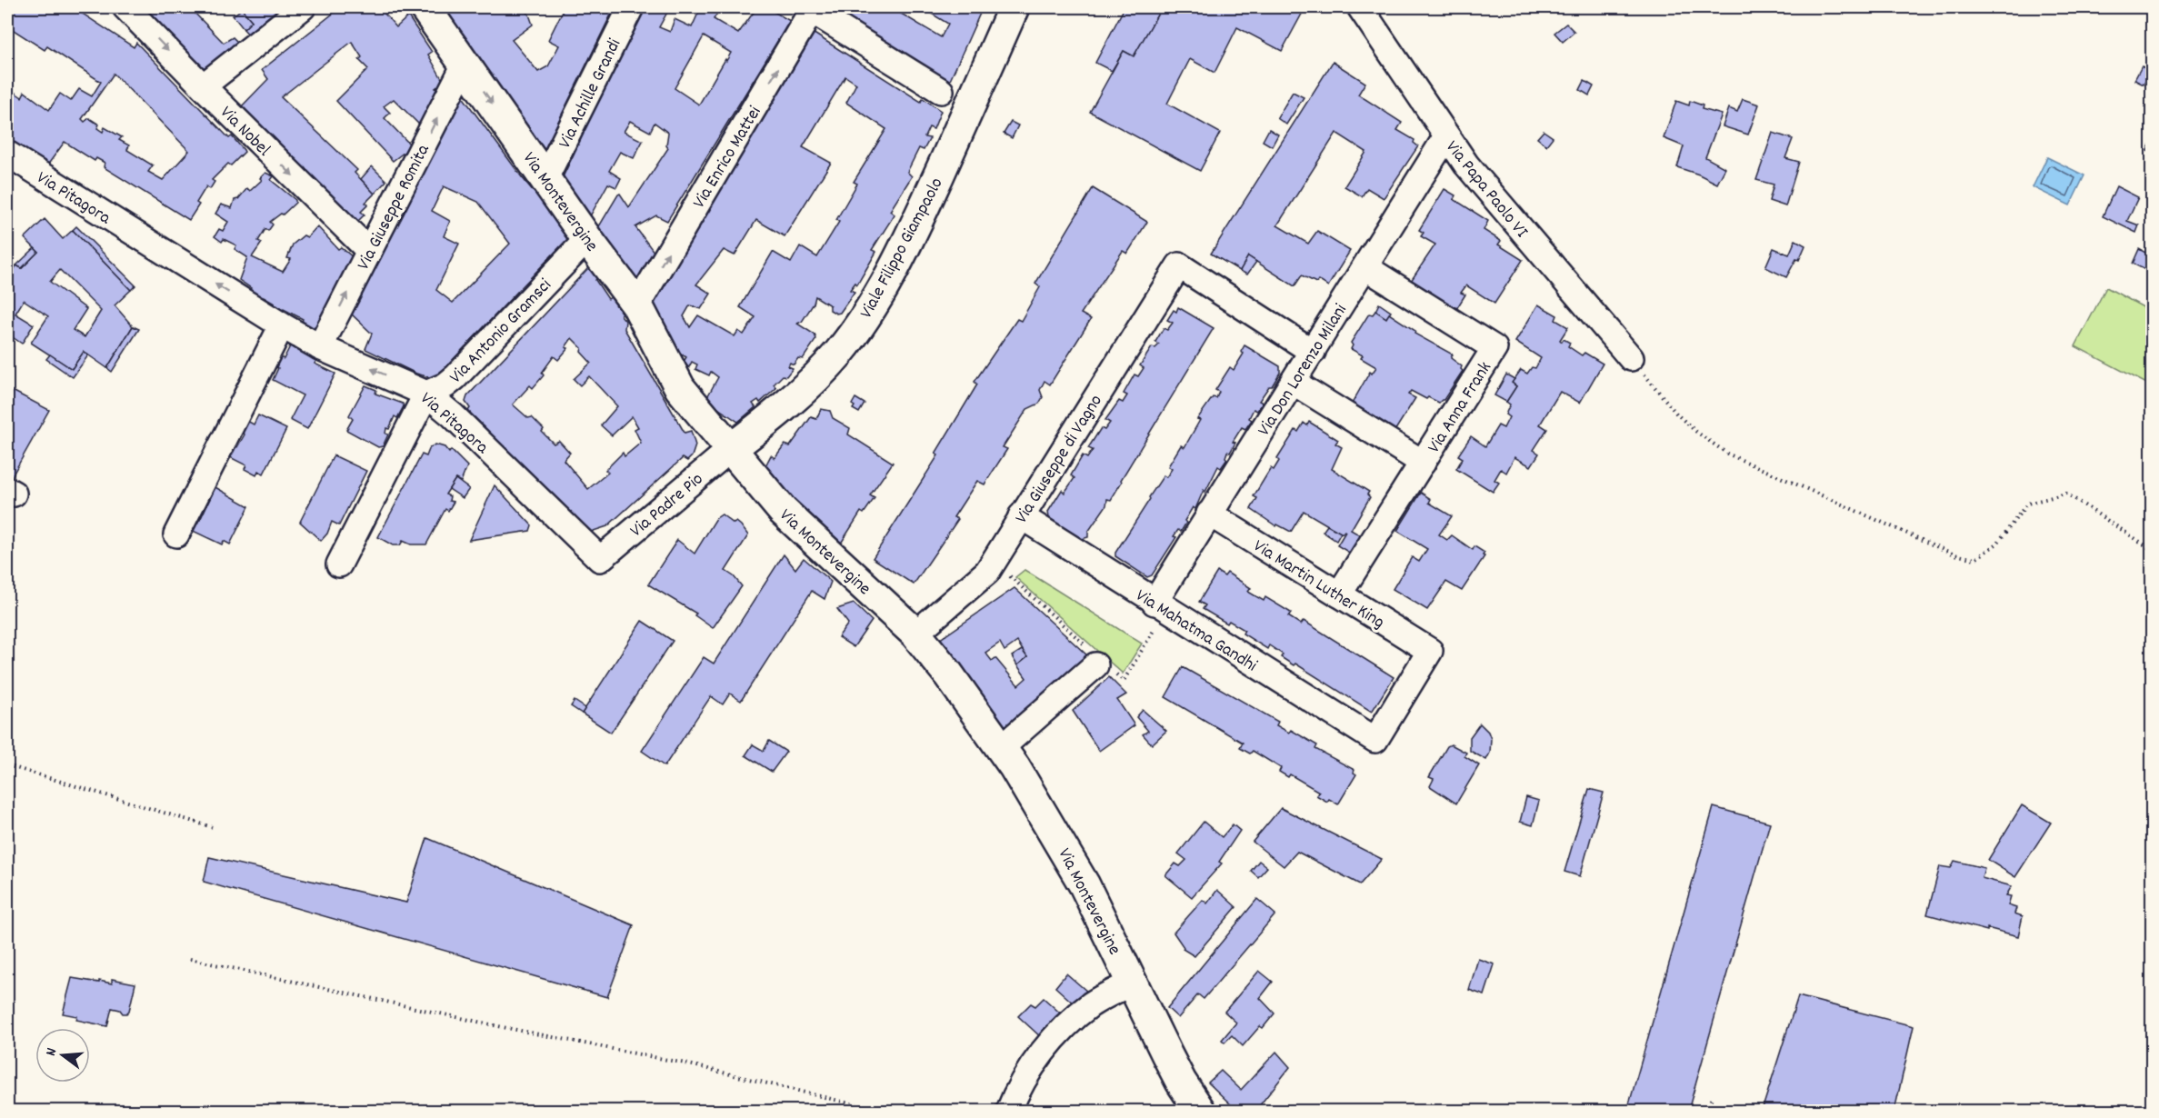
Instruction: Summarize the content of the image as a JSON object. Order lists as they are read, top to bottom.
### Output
{
  "streets": {
    "street": [
      "Via Achille Grandi",
      "Via Nobel",
      "Via Enrico Mattei",
      "Via Papa Paolo VI",
      "Via Pitagora",
      "Via Montevergine",
      "Via Giuseppe Romita",
      "Viale Filippo Giampaolo",
      "Via Antonio Gramsci",
      "Via Don Lorenzo Milani",
      "Via Anna Frank",
      "Via Giuseppe di Vagno",
      "Via Padre Pio",
      "Via Martin Luther King",
      "Via Mahatma Gandhi"
    ]
  },
  "crossings": [
    ["Via Achille Grandi", "Via Montevergine"],
    ["Via Nobel", "Via Giuseppe Romita"],
    ["Via Enrico Mattei", "Via Montevergine"],
    ["Via Papa Paolo VI", "Via Don Lorenzo Milani"],
    ["Via Pitagora", "Via Giuseppe Romita"],
    ["Via Pitagora", "Via Antonio Gramsci"],
    ["Via Pitagora", "Via Padre Pio"],
    ["Via Montevergine", "Via Giuseppe Romita"],
    ["Via Montevergine", "Viale Filippo Giampaolo"],
    ["Via Montevergine", "Via Antonio Gramsci"],
    ["Via Montevergine", "Via Giuseppe di Vagno"],
    ["Via Montevergine", "Via Padre Pio"],
    ["Viale Filippo Giampaolo", "Via Padre Pio"],
    ["Via Don Lorenzo Milani", "Via Anna Frank"],
    ["Via Don Lorenzo Milani", "Via Giuseppe di Vagno"],
    ["Via Don Lorenzo Milani", "Via Martin Luther King"],
    ["Via Don Lorenzo Milani", "Via Mahatma Gandhi"],
    ["Via Anna Frank", "Via Martin Luther King"],
    ["Via Giuseppe di Vagno", "Via Mahatma Gandhi"],
    ["Via Martin Luther King", "Via Mahatma Gandhi"]
  ],
  "one_way": ["Via Nobel", "Via Enrico Mattei", "Via Pitagora"],
  "north": "left"
}
